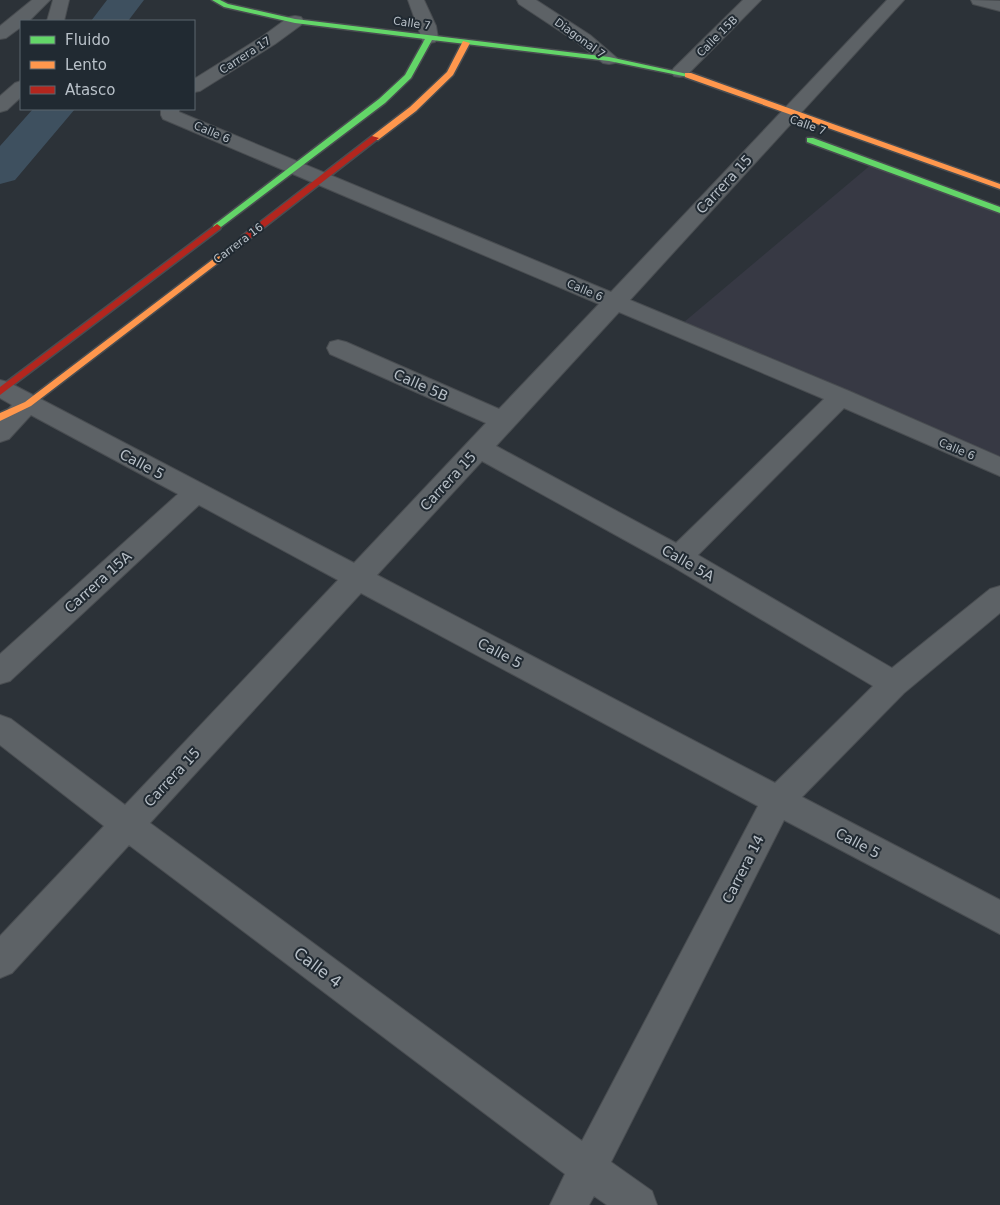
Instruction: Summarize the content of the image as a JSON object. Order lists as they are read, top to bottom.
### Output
{
  "streets": {
    "street": [
      "Calle 7",
      "Calle 15B",
      "Diagonal 7",
      "Carrera 17",
      "Calle 6",
      "Carrera 15",
      "Carrera 16",
      "Calle 5B",
      "Calle 5",
      "Calle 5A",
      "Carrera 15A",
      "Carrera 14",
      "Calle 4"
    ]
  },
  "crossings": [
    ["Calle 7", "Calle 15B"],
    ["Calle 7", "Diagonal 7"],
    ["Calle 7", "Carrera 17"],
    ["Calle 7", "Carrera 15"],
    ["Calle 7", "Carrera 16"],
    ["Calle 6", "Carrera 15"],
    ["Calle 6", "Carrera 16"],
    ["Carrera 15", "Calle 5B"],
    ["Carrera 15", "Calle 5"],
    ["Carrera 15", "Calle 5A"],
    ["Carrera 15", "Calle 4"],
    ["Carrera 16", "Calle 5"],
    ["Calle 5", "Carrera 15A"],
    ["Calle 5", "Carrera 14"],
    ["Calle 5A", "Carrera 14"],
    ["Carrera 14", "Calle 4"]
  ],
  "legend": ["Fluido", "Lento", "Atasco"]
}
